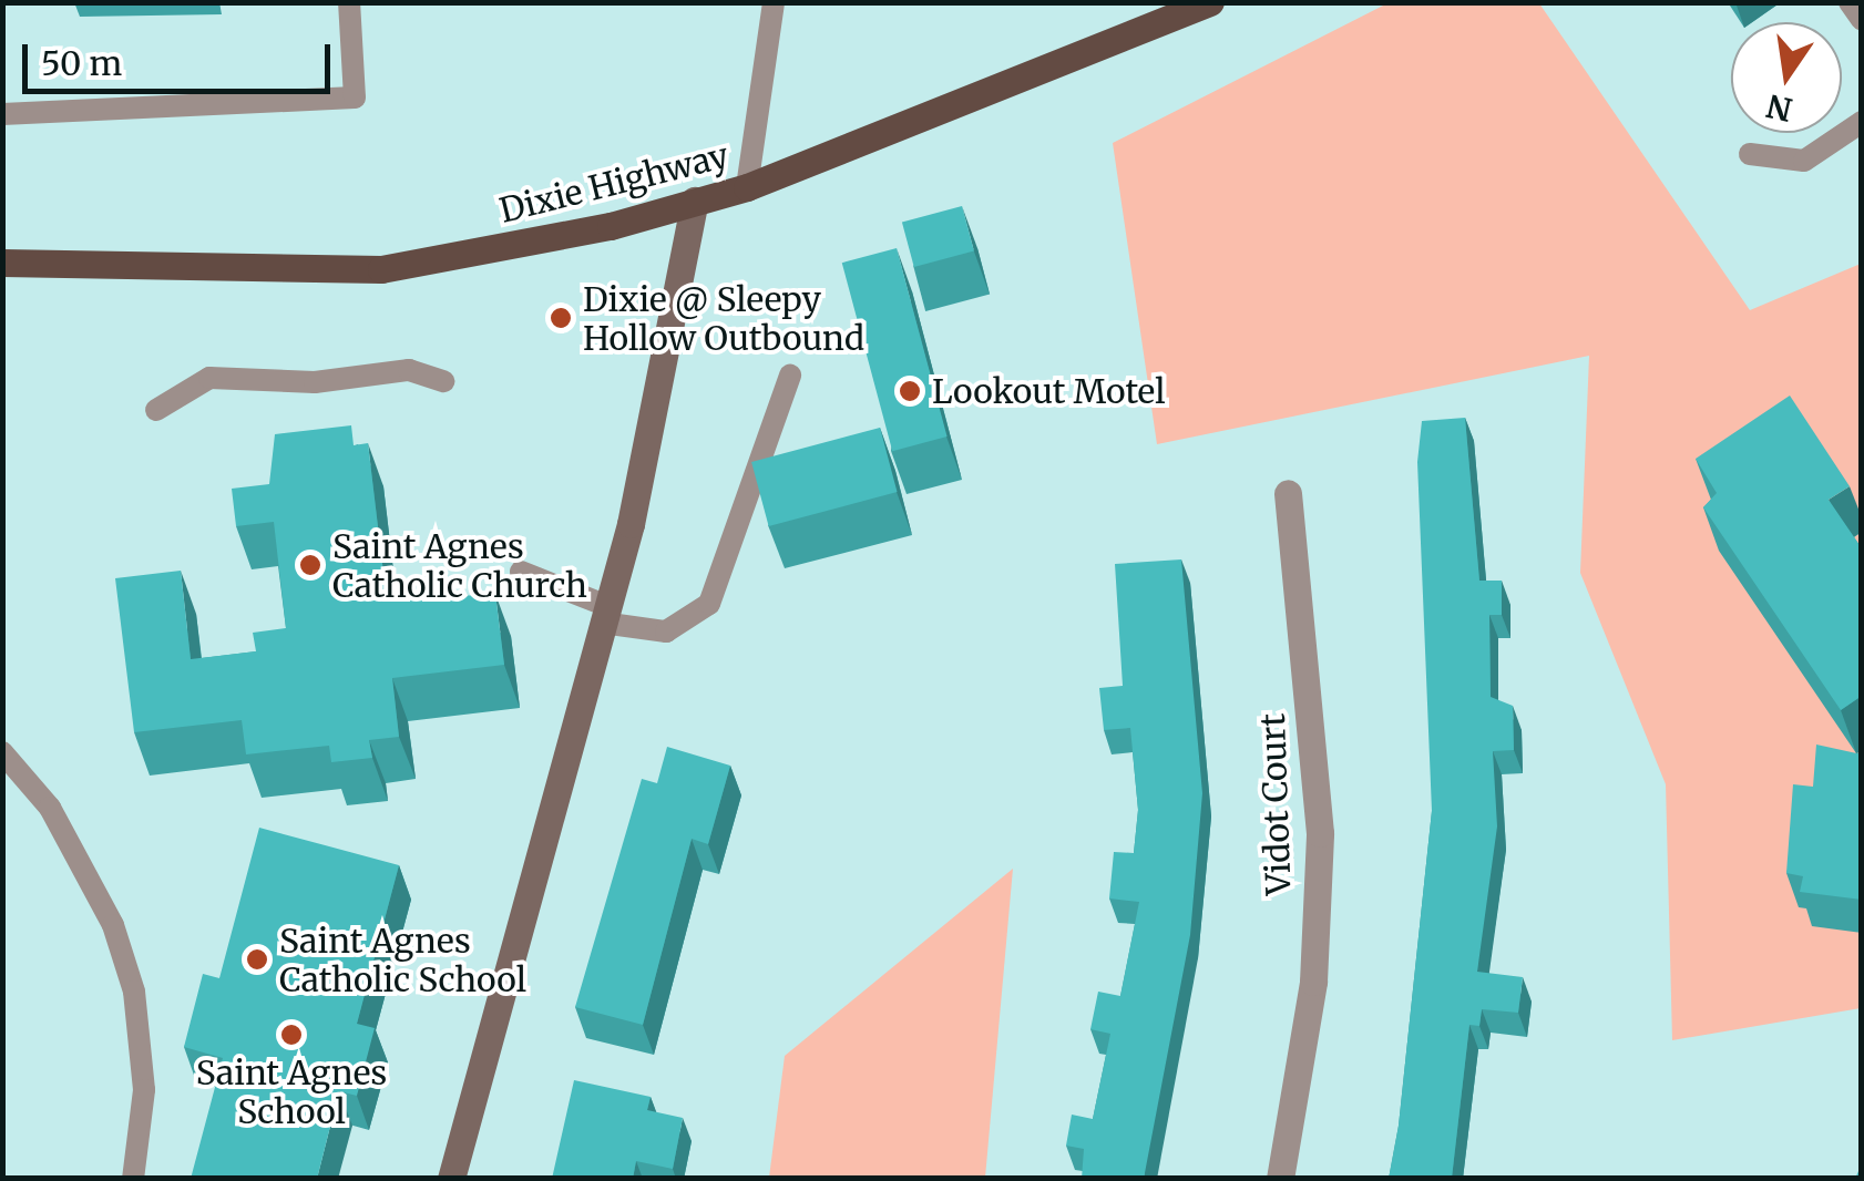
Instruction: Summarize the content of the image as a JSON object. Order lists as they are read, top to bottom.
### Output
{
  "streets": {
    "main road": ["Dixie Highway"],
    "street": ["Vidot Court"]
  },
  "places": [
    "Dixie @ Sleepy Hollow Outbound",
    "Lookout Motel",
    "Saint Agnes Catholic Church",
    "Saint Agnes Catholic School",
    "Saint Agnes School"
  ],
  "scale_bar": "50 m",
  "north": "bottom"
}
